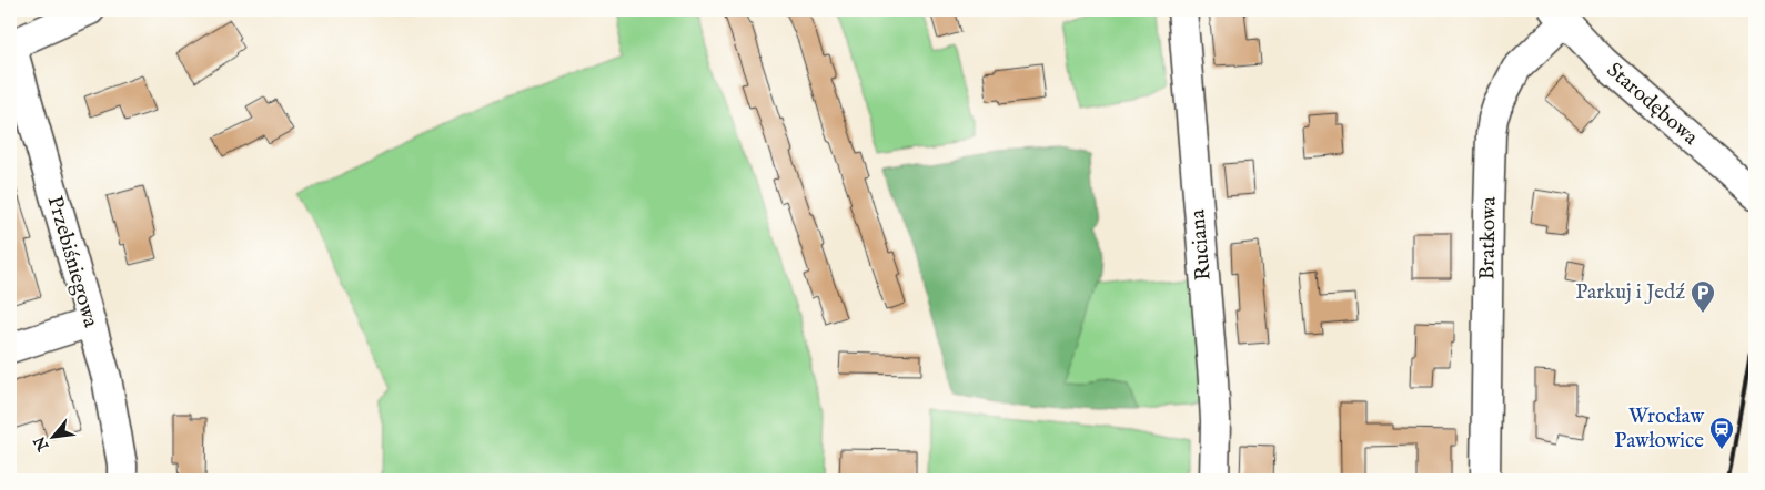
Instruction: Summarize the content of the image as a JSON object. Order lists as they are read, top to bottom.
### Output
{
  "streets": {
    "street": [
      "Starodębowa",
      "Bratkowa",
      "Ruciana",
      "Przebiśniegowa"
    ]
  },
  "crossings": [
    ["Starodębowa", "Bratkowa"]
  ],
  "places": {
    "parking": ["Parkuj i Jedź"],
    "station": ["Wrocław Pawłowice"]
  },
  "north": "bottom left"
}
